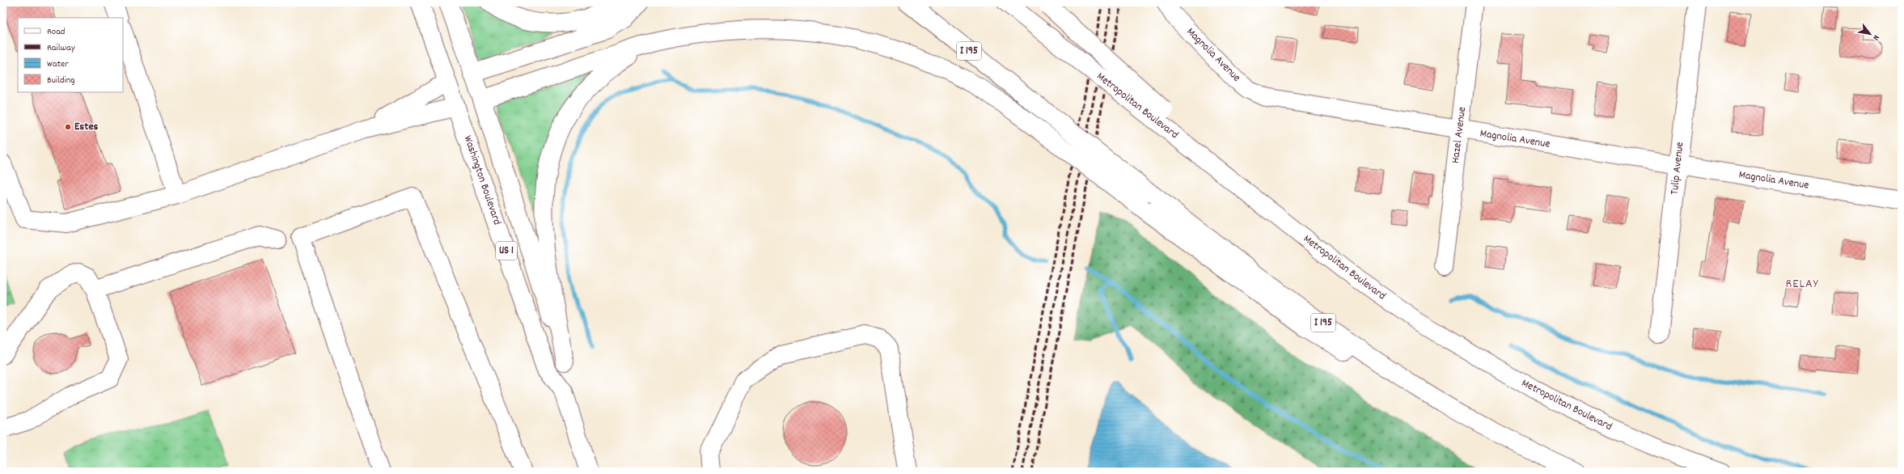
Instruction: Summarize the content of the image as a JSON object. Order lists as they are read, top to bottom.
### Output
{
  "streets": {
    "main road": [
      "I 195",
      "Magnolia Avenue",
      "Metropolitan Boulevard",
      "Hazel Avenue",
      "Tulip Avenue",
      "Washington Boulevard",
      "US 1"
    ]
  },
  "crossings": [
    ["Magnolia Avenue", "Hazel Avenue"],
    ["Magnolia Avenue", "Tulip Avenue"]
  ],
  "districts": ["RELAY"],
  "places": ["Estes"],
  "legend": [
    "Road",
    "Railway",
    "Water",
    "Building"
  ],
  "north": "bottom right"
}
